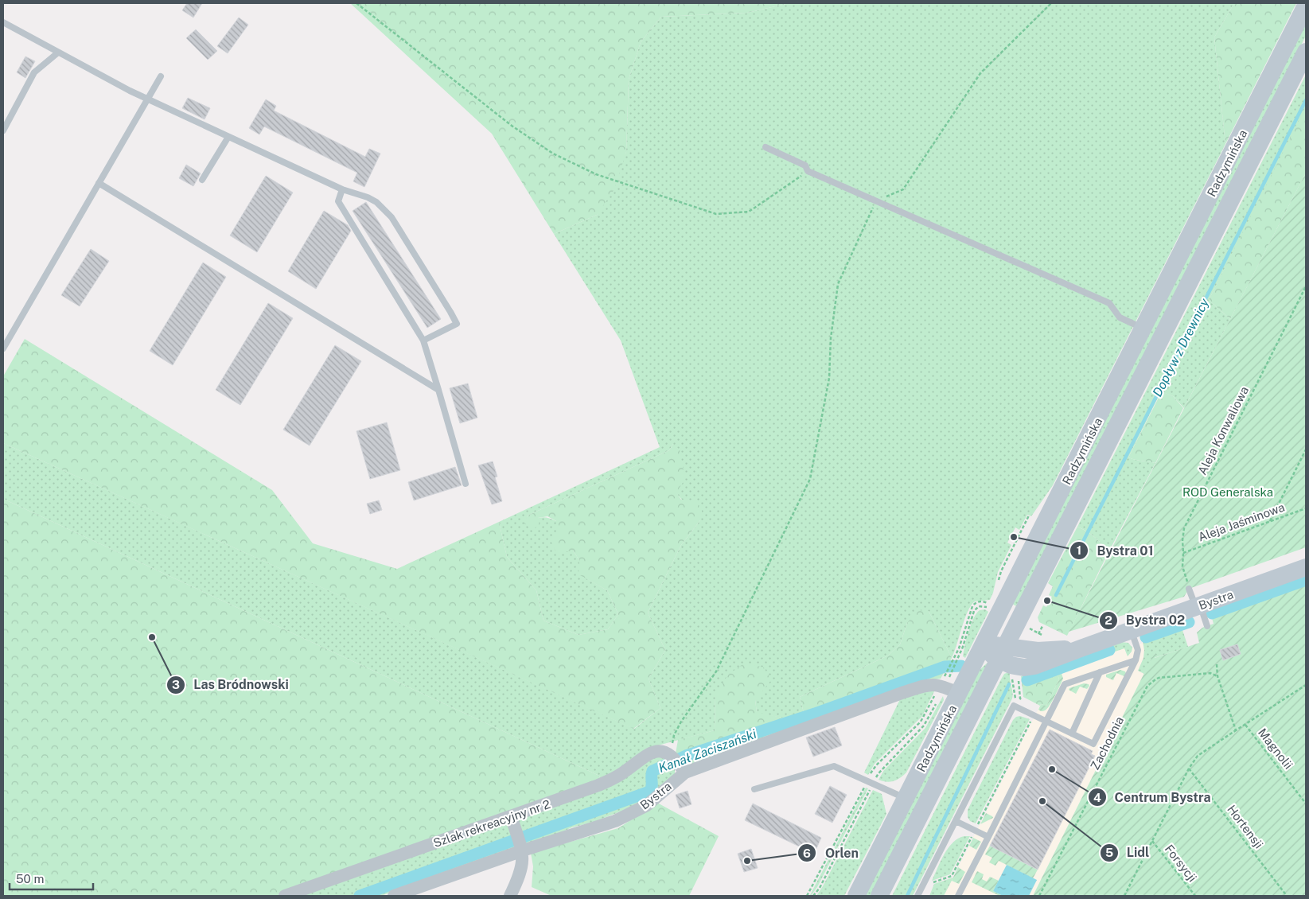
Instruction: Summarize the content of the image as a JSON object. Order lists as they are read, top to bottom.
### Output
{
  "streets": {
    "main road": ["Radzymińska", "Bystra"],
    "street": ["Szlak rekreacyjny nr 2"],
    "path": [
      "Aleja Konwaliowa",
      "Aleja Jaśminowa",
      "Zachodnia",
      "Magnolii",
      "Hortensji",
      "Forsycji"
    ]
  },
  "crossings": [
    ["Radzymińska", "Bystra"],
    ["Aleja Konwaliowa", "Aleja Jaśminowa"],
    ["Bystra", "Szlak rekreacyjny nr 2"]
  ],
  "water": ["Dopływ z Drewnicy", "Kanał Zaciszański"],
  "parks": ["ROD Generalska"],
  "places": [
    "Bystra 01",
    "Bystra 02",
    "Las Bródnowski",
    "Centrum Bystra",
    "Lidl",
    "Orlen"
  ],
  "scale_bar": "50 m"
}
